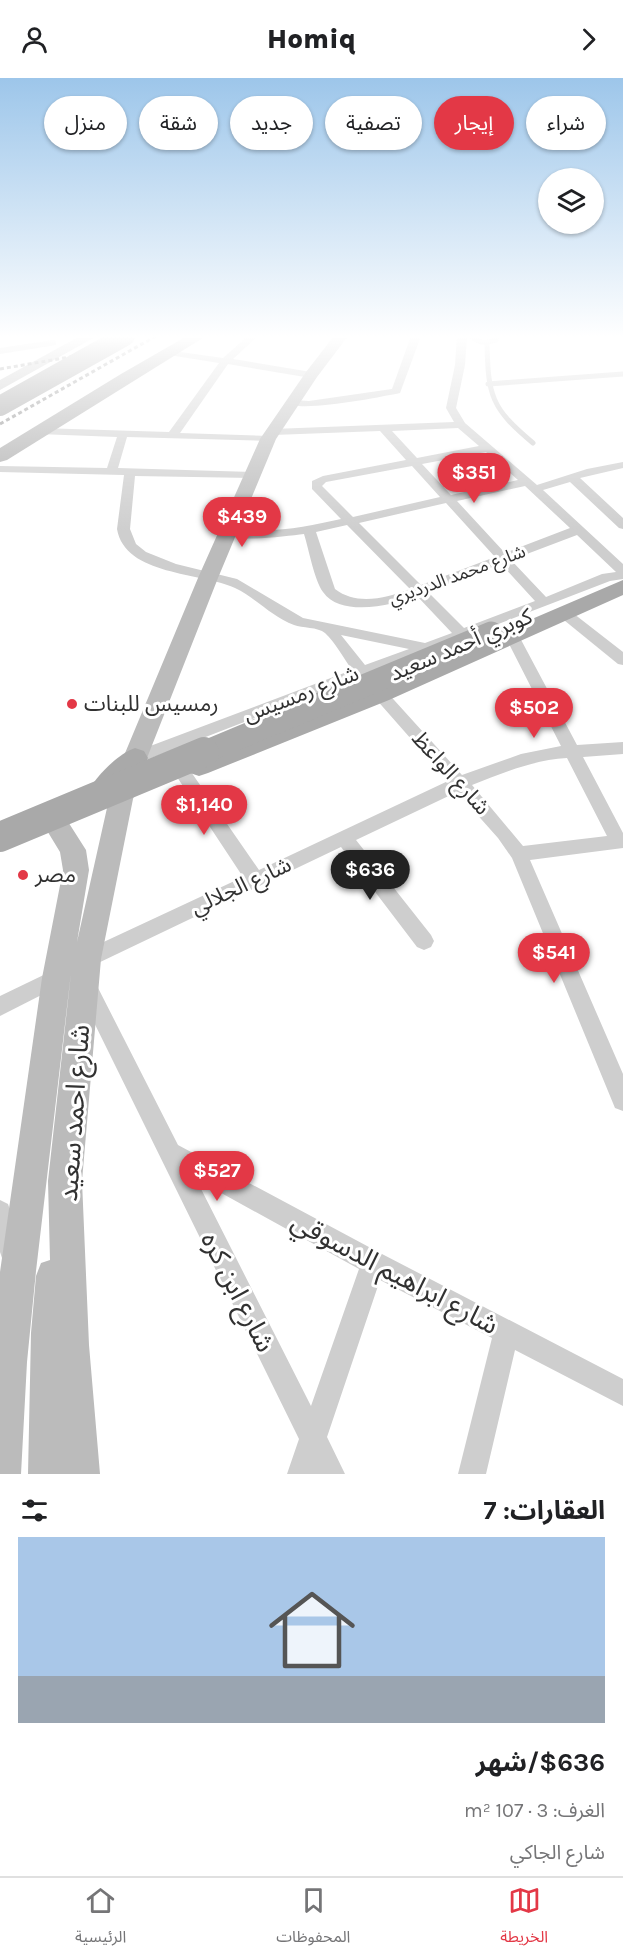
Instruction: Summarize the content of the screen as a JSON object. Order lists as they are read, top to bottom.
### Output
{
  "streets": {
    "main road": ["كوبري أحمد سعيد", "شارع رمسيس", "شارع احمد سعيد"],
    "street": [
      "شارع محمد الدرديري",
      "شارع الواعظ",
      "شارع الجلالي",
      "شارع ابراهيم الدسوقي",
      "شارع ابن كره"
    ]
  },
  "crossings": [
    ["كوبري أحمد سعيد", "شارع رمسيس"],
    ["شارع رمسيس", "شارع الواعظ"],
    ["شارع رمسيس", "شارع احمد سعيد"],
    ["شارع الواعظ", "شارع الجلالي"],
    ["شارع الجلالي", "شارع احمد سعيد"],
    ["شارع الجلالي", "شارع ابن كره"],
    ["شارع احمد سعيد", "شارع ابن كره"],
    ["شارع ابراهيم الدسوقي", "شارع ابن كره"]
  ],
  "places": ["رمسيس للبنات", "مصر"],
  "page": {
    "header": "Homiq",
    "chip": [
      "شراء",
      "إيجار",
      "تصفية",
      "جديد",
      "شقة",
      "منزل"
    ],
    "price": [
      "$351",
      "$439",
      "$502",
      "$1,140",
      "$636",
      "$541",
      "$527"
    ],
    "heading": "العقارات: 7",
    "list": [
      {
        "name": "$636/شهر",
        "note": "الغرف: 3 · 107 m² · شارع الجاكي"
      }
    ],
    "tabs": ["الخريطة", "المحفوظات", "الرئيسية"]
  }
}
